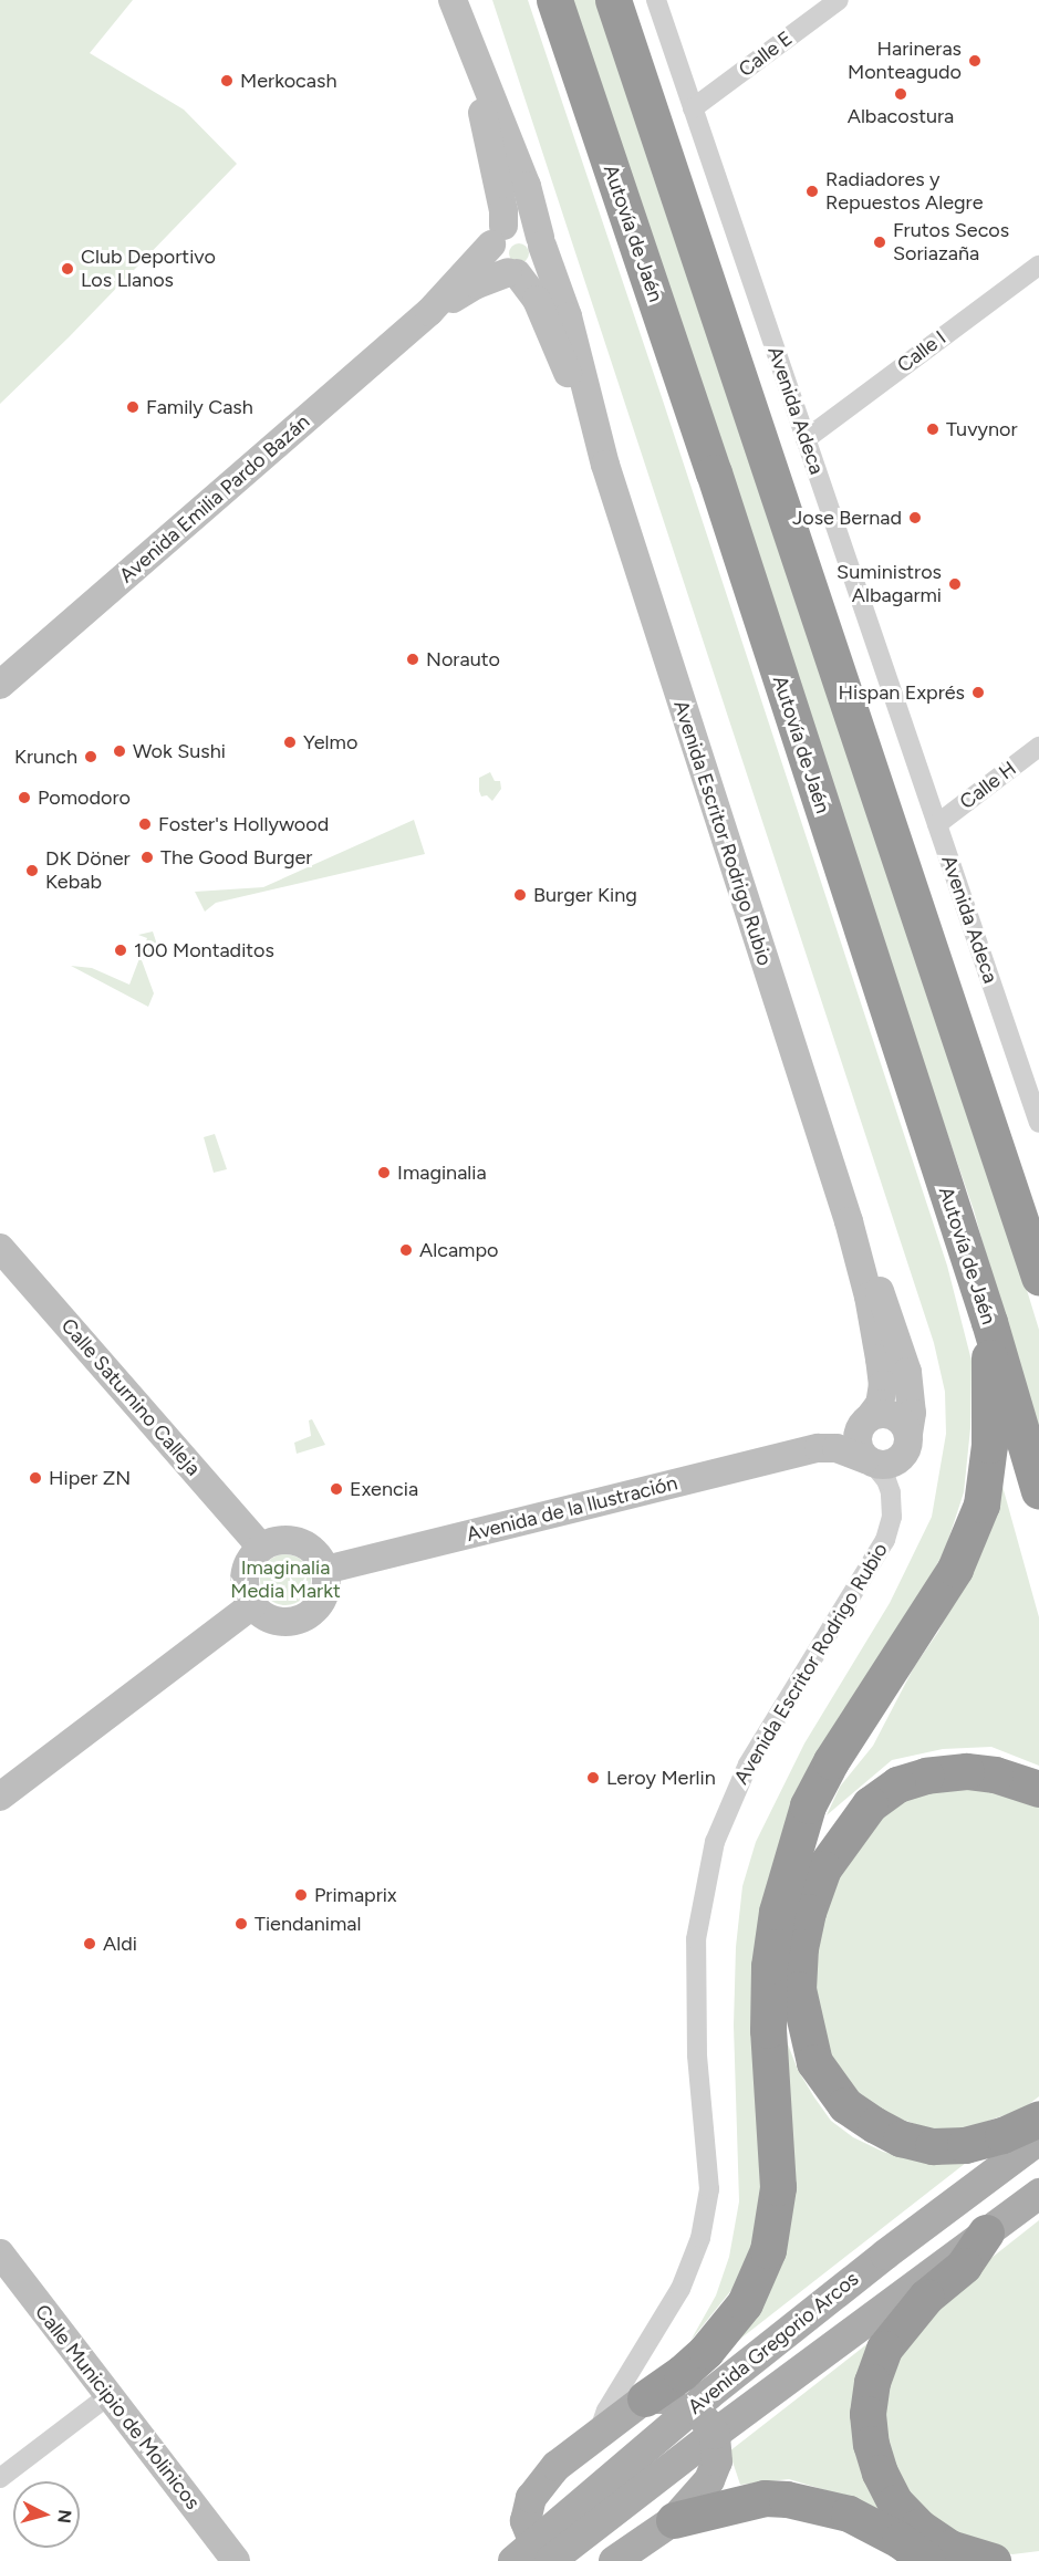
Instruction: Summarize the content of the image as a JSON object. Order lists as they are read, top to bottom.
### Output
{
  "streets": {
    "highway": ["Autovía de Jaén"],
    "main road": ["Avenida Gregorio Arcos"],
    "street": [
      "Calle E",
      "Calle I",
      "Avenida Adeca",
      "Avenida Emilia Pardo Bazán",
      "Calle H",
      "Avenida Escritor Rodrigo Rubio",
      "Calle Saturnino Calleja",
      "Avenida de la Ilustración",
      "Calle Municipio de Molinicos"
    ]
  },
  "crossings": [
    ["Calle E", "Avenida Adeca"],
    ["Calle I", "Avenida Adeca"],
    ["Avenida Adeca", "Calle H"],
    ["Avenida Emilia Pardo Bazán", "Avenida Escritor Rodrigo Rubio"],
    ["Avenida Escritor Rodrigo Rubio", "Avenida de la Ilustración"],
    ["Calle Saturnino Calleja", "Avenida de la Ilustración"]
  ],
  "parks": ["Imaginalia Media Markt"],
  "places": [
    "Harineras Monteagudo",
    "Merkocash",
    "Albacostura",
    "Radiadores y Repuestos Alegre",
    "Frutos Secos Soriazaña",
    "Club Deportivo Los Llanos",
    "Family Cash",
    "Tuvynor",
    "Jose Bernad",
    "Suministros Albagarmi",
    "Norauto",
    "Hispan Exprés",
    "Yelmo",
    "Wok Sushi",
    "Krunch",
    "Pomodoro",
    "Foster's Hollywood",
    "The Good Burger",
    "DK Döner Kebab",
    "Burger King",
    "100 Montaditos",
    "Imaginalia",
    "Alcampo",
    "Hiper ZN",
    "Exencia",
    "Leroy Merlin",
    "Primaprix",
    "Tiendanimal",
    "Aldi"
  ],
  "north": "right"
}
